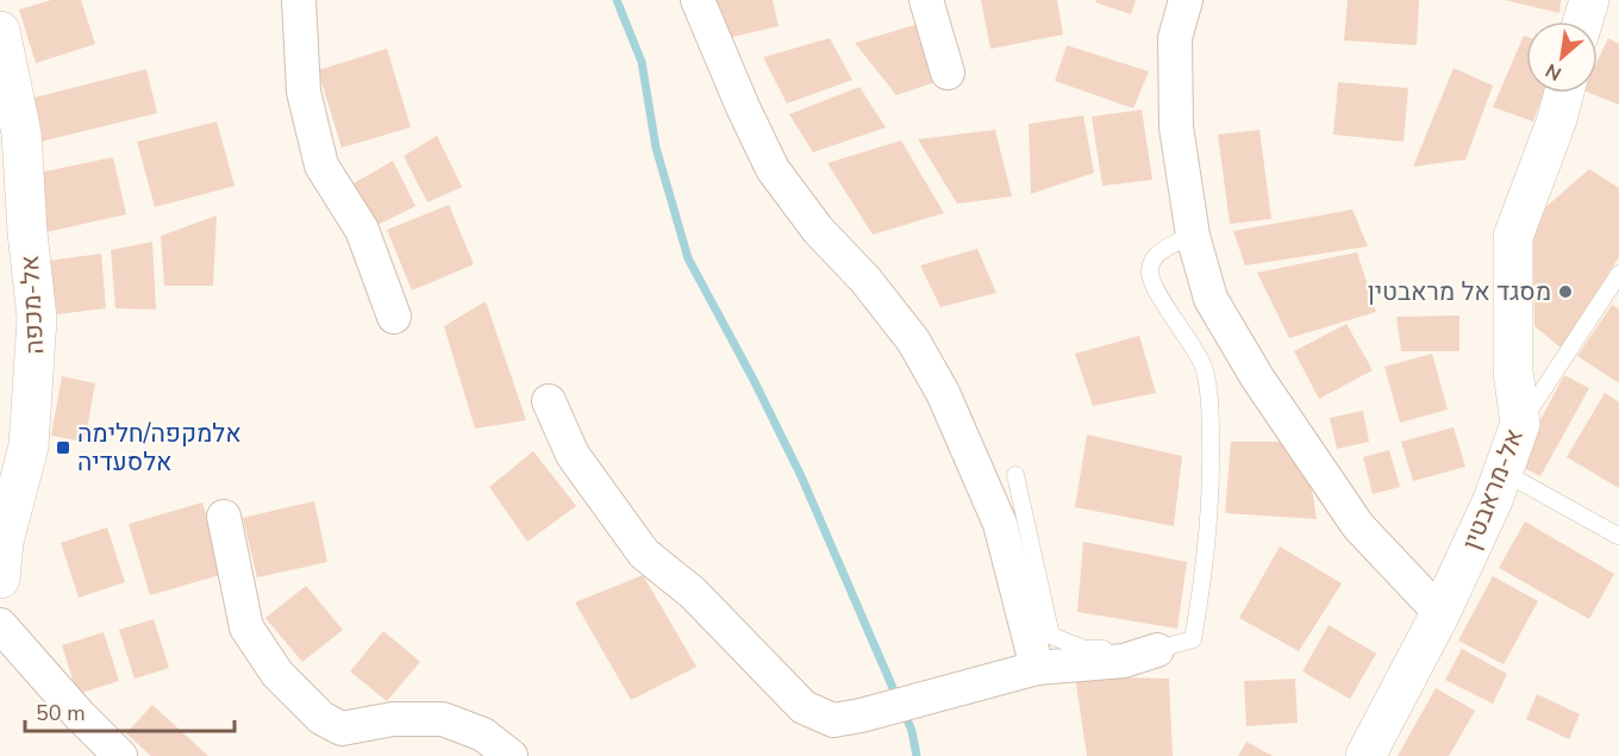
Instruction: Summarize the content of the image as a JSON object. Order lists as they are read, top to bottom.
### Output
{
  "streets": {
    "street": ["אל-מכפה", "אל-מראבטין"]
  },
  "places": {
    "other": ["מסגד אל מראבטין"],
    "transit": ["אלמקפה/חלימה אלסעדיה"]
  },
  "scale_bar": "50 m",
  "north": "bottom left"
}
